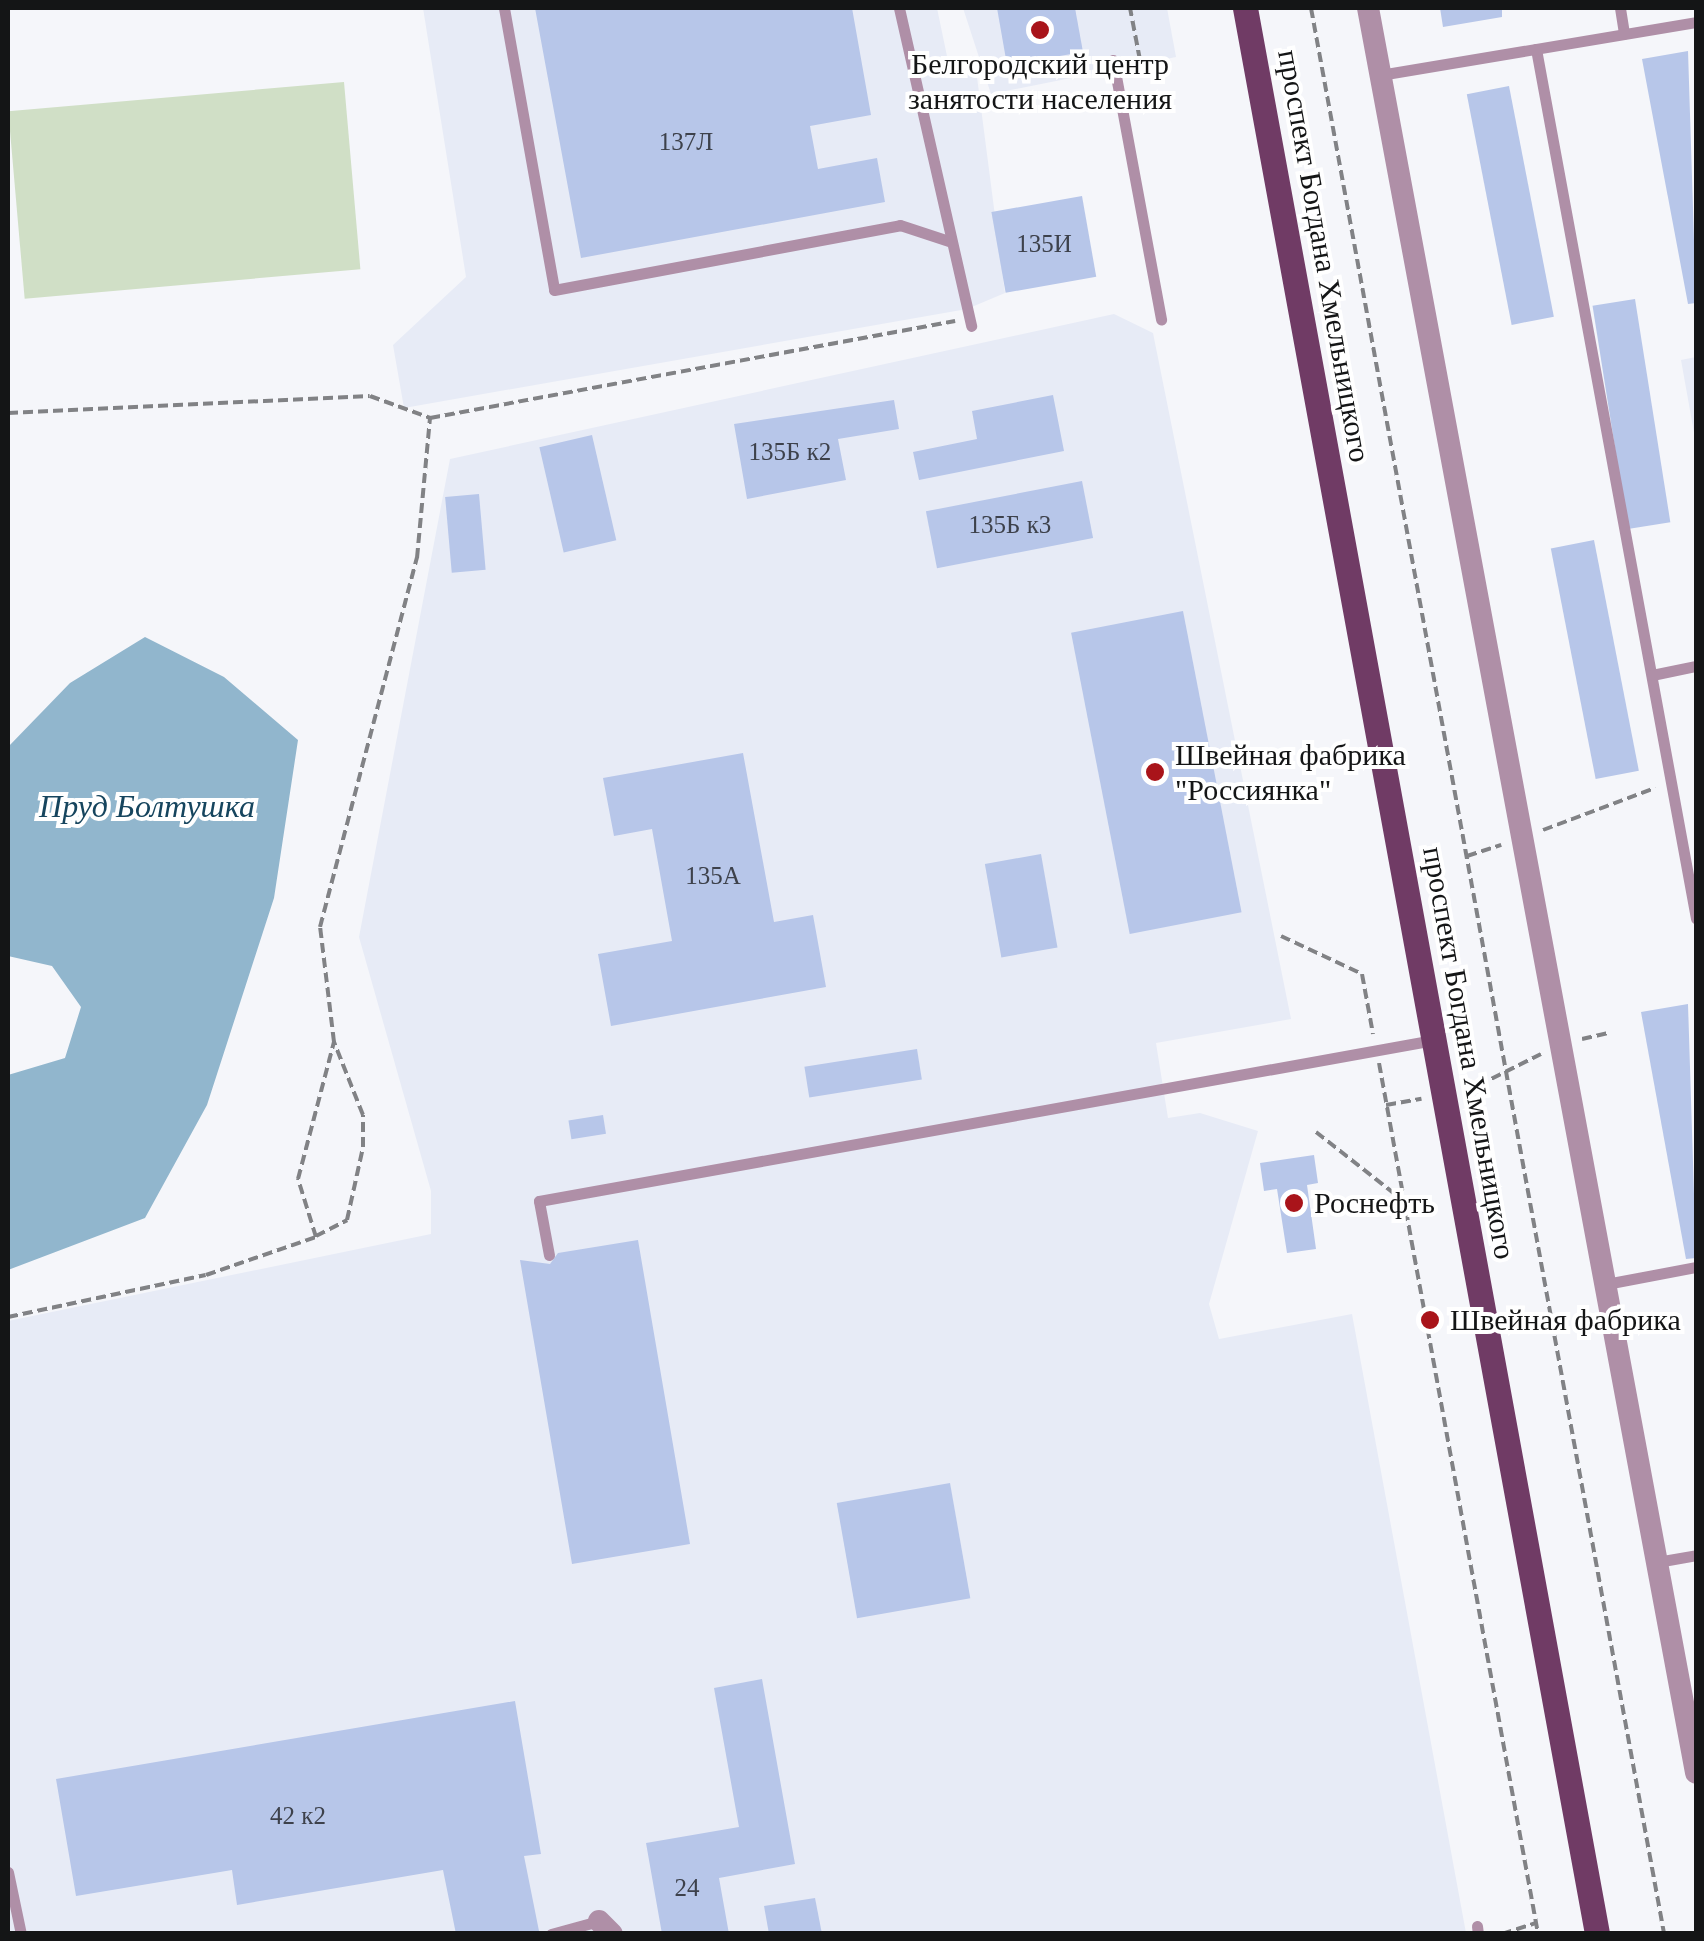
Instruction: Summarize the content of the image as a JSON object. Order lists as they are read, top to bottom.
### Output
{
  "streets": {
    "main road": ["проспект Богдана Хмельницкого"]
  },
  "water": ["Пруд Болтушка"],
  "places": [
    "Белгородский центр занятости населения",
    "Швейная фабрика \"Россиянка\"",
    "Роснефть",
    "Швейная фабрика"
  ],
  "house_numbers": [
    "137Л",
    "135И",
    "135Б к2",
    "135Б к3",
    "135А",
    "42 к2",
    "24"
  ]
}
